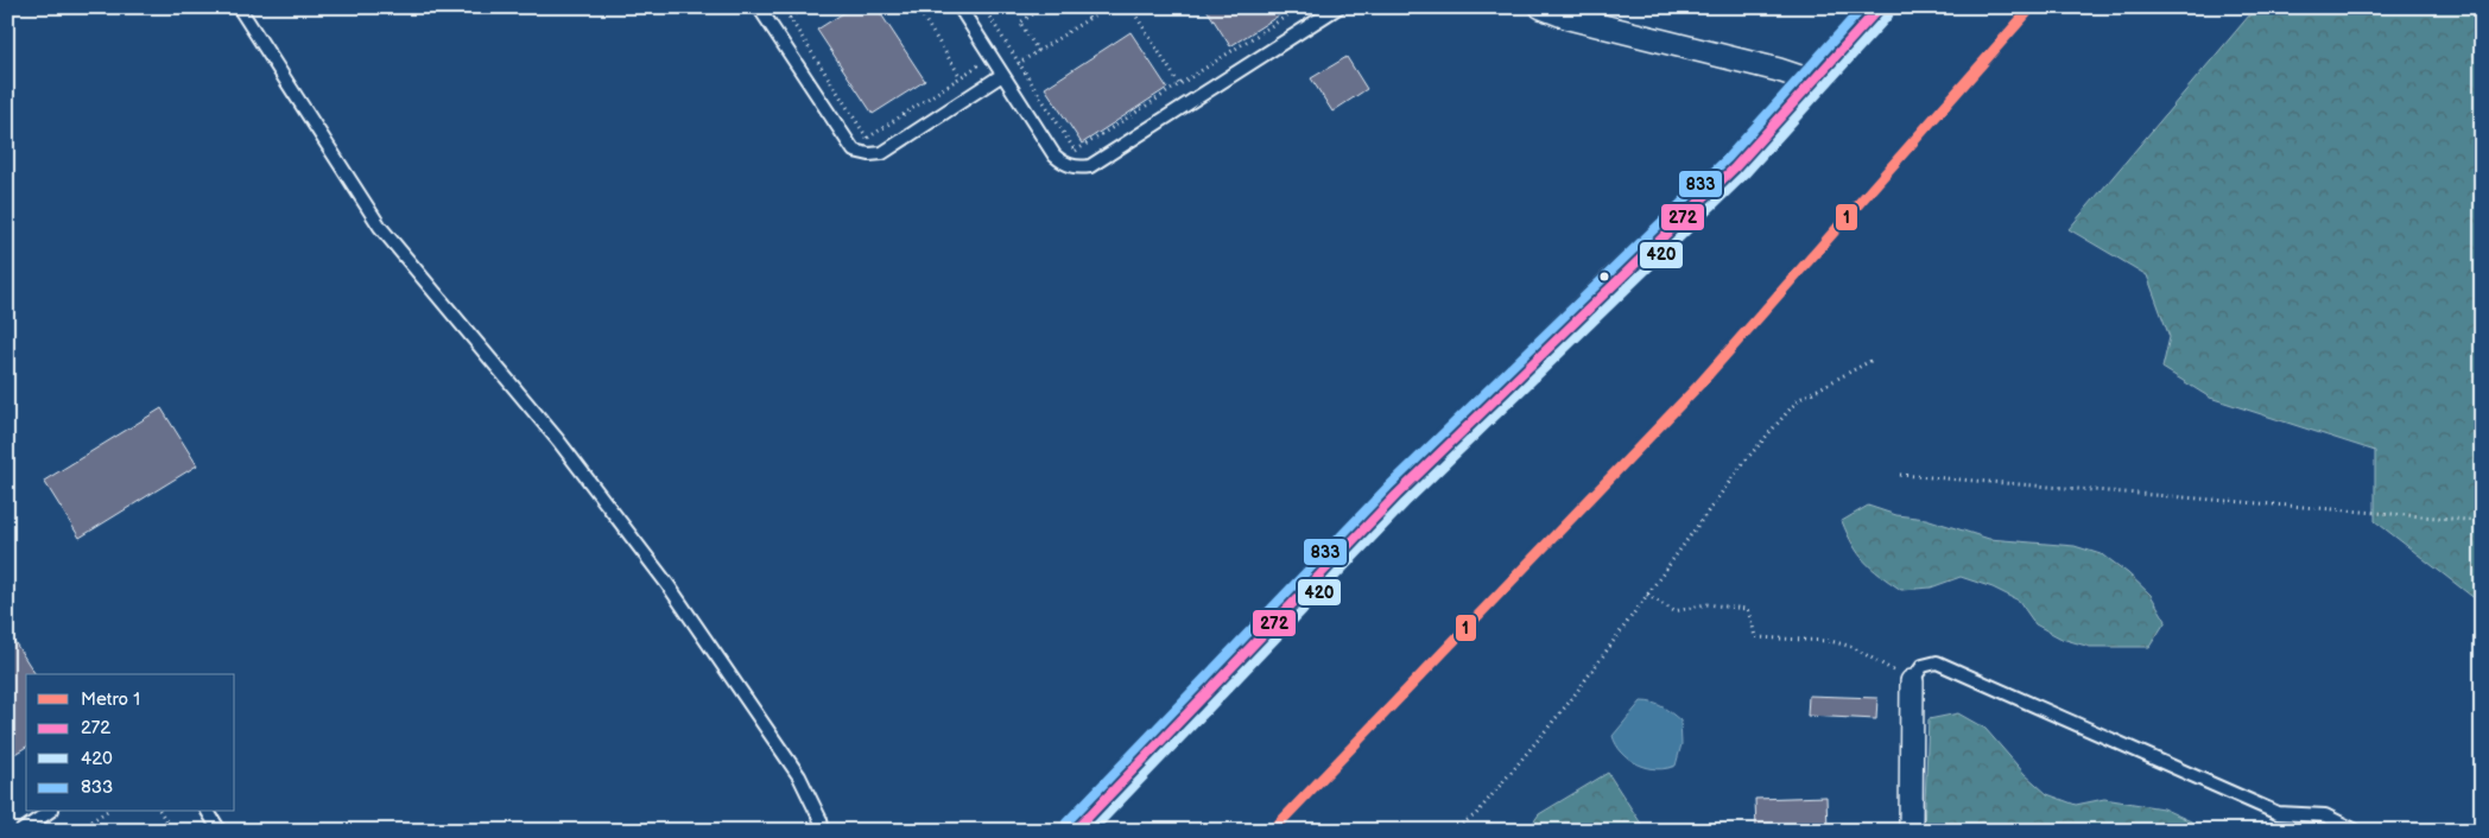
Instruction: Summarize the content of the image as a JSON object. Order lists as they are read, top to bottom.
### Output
{
  "lines": [
    "metro line 1",
    "transit line 272",
    "transit line 833",
    "transit line 420"
  ],
  "legend": [
    "Metro 1",
    "272",
    "420",
    "833"
  ]
}
